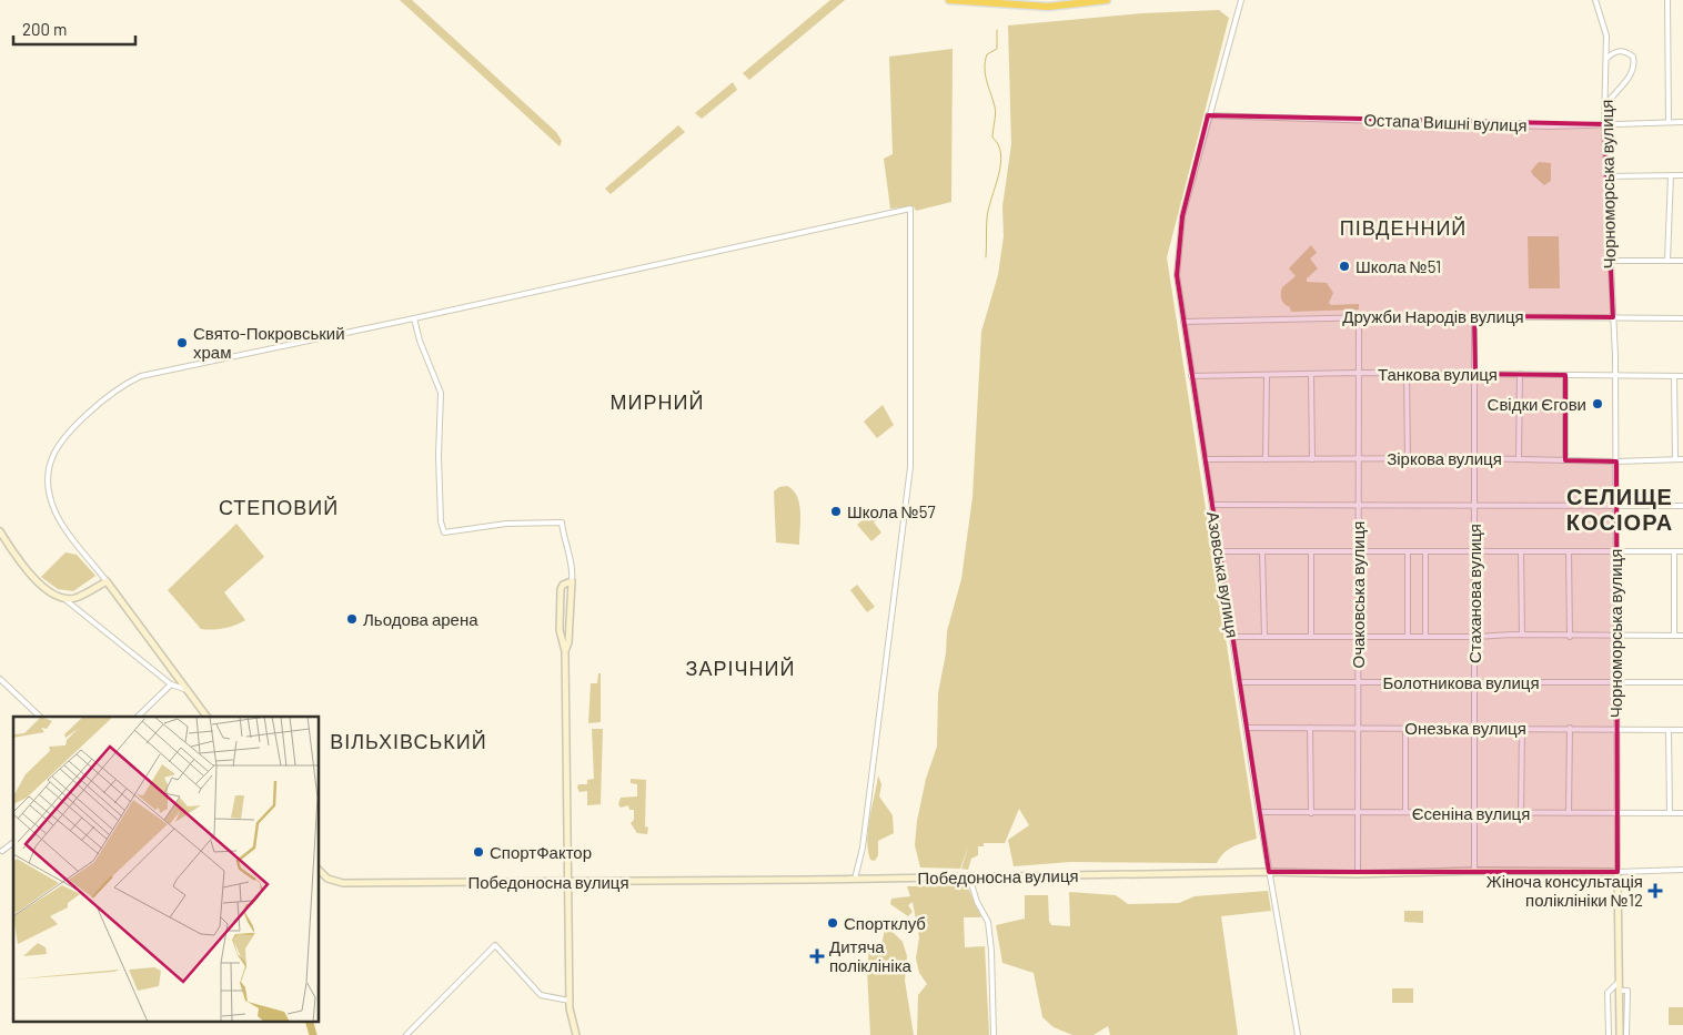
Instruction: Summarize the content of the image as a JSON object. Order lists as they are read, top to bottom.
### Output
{
  "streets": {
    "street": [
      "Остапа Вишні вулиця",
      "Чорноморська вулиця",
      "Дружби Народів вулиця",
      "Танкова вулиця",
      "Зіркова вулиця",
      "Азовська вулиця",
      "Стаханова вулиця",
      "Очаковська вулиця",
      "Болотникова вулиця",
      "Онезька вулиця",
      "Єсеніна вулиця",
      "Победоносна вулиця"
    ]
  },
  "crossings": [
    ["Остапа Вишні вулиця", "Чорноморська вулиця"],
    ["Остапа Вишні вулиця", "Азовська вулиця"],
    ["Чорноморська вулиця", "Дружби Народів вулиця"],
    ["Чорноморська вулиця", "Танкова вулиця"],
    ["Чорноморська вулиця", "Зіркова вулиця"],
    ["Чорноморська вулиця", "Болотникова вулиця"],
    ["Чорноморська вулиця", "Онезька вулиця"],
    ["Чорноморська вулиця", "Єсеніна вулиця"],
    ["Чорноморська вулиця", "Победоносна вулиця"],
    ["Дружби Народів вулиця", "Азовська вулиця"],
    ["Дружби Народів вулиця", "Стаханова вулиця"],
    ["Дружби Народів вулиця", "Очаковська вулиця"],
    ["Танкова вулиця", "Азовська вулиця"],
    ["Танкова вулиця", "Стаханова вулиця"],
    ["Танкова вулиця", "Очаковська вулиця"],
    ["Зіркова вулиця", "Азовська вулиця"],
    ["Зіркова вулиця", "Стаханова вулиця"],
    ["Зіркова вулиця", "Очаковська вулиця"],
    ["Азовська вулиця", "Болотникова вулиця"],
    ["Азовська вулиця", "Онезька вулиця"],
    ["Азовська вулиця", "Єсеніна вулиця"],
    ["Азовська вулиця", "Победоносна вулиця"],
    ["Стаханова вулиця", "Болотникова вулиця"],
    ["Стаханова вулиця", "Онезька вулиця"],
    ["Стаханова вулиця", "Єсеніна вулиця"],
    ["Стаханова вулиця", "Победоносна вулиця"],
    ["Очаковська вулиця", "Болотникова вулиця"],
    ["Очаковська вулиця", "Онезька вулиця"],
    ["Очаковська вулиця", "Єсеніна вулиця"],
    ["Очаковська вулиця", "Победоносна вулиця"]
  ],
  "districts": [
    "ПІВДЕННИЙ",
    "МИРНИЙ",
    "СЕЛИЩЕ КОСІОРА",
    "СТЕПОВИЙ",
    "ЗАРІЧНИЙ",
    "ВІЛЬХІВСЬКИЙ"
  ],
  "places": {
    "other": [
      "Школа №51",
      "Свято-Покровський храм",
      "Свідки Єгови",
      "Школа №57",
      "Льодова арена",
      "СпортФактор",
      "Спортклуб"
    ],
    "health": ["Жіноча консультація поліклініки №12", "Дитяча поліклініка"]
  },
  "scale_bar": "200 m"
}
